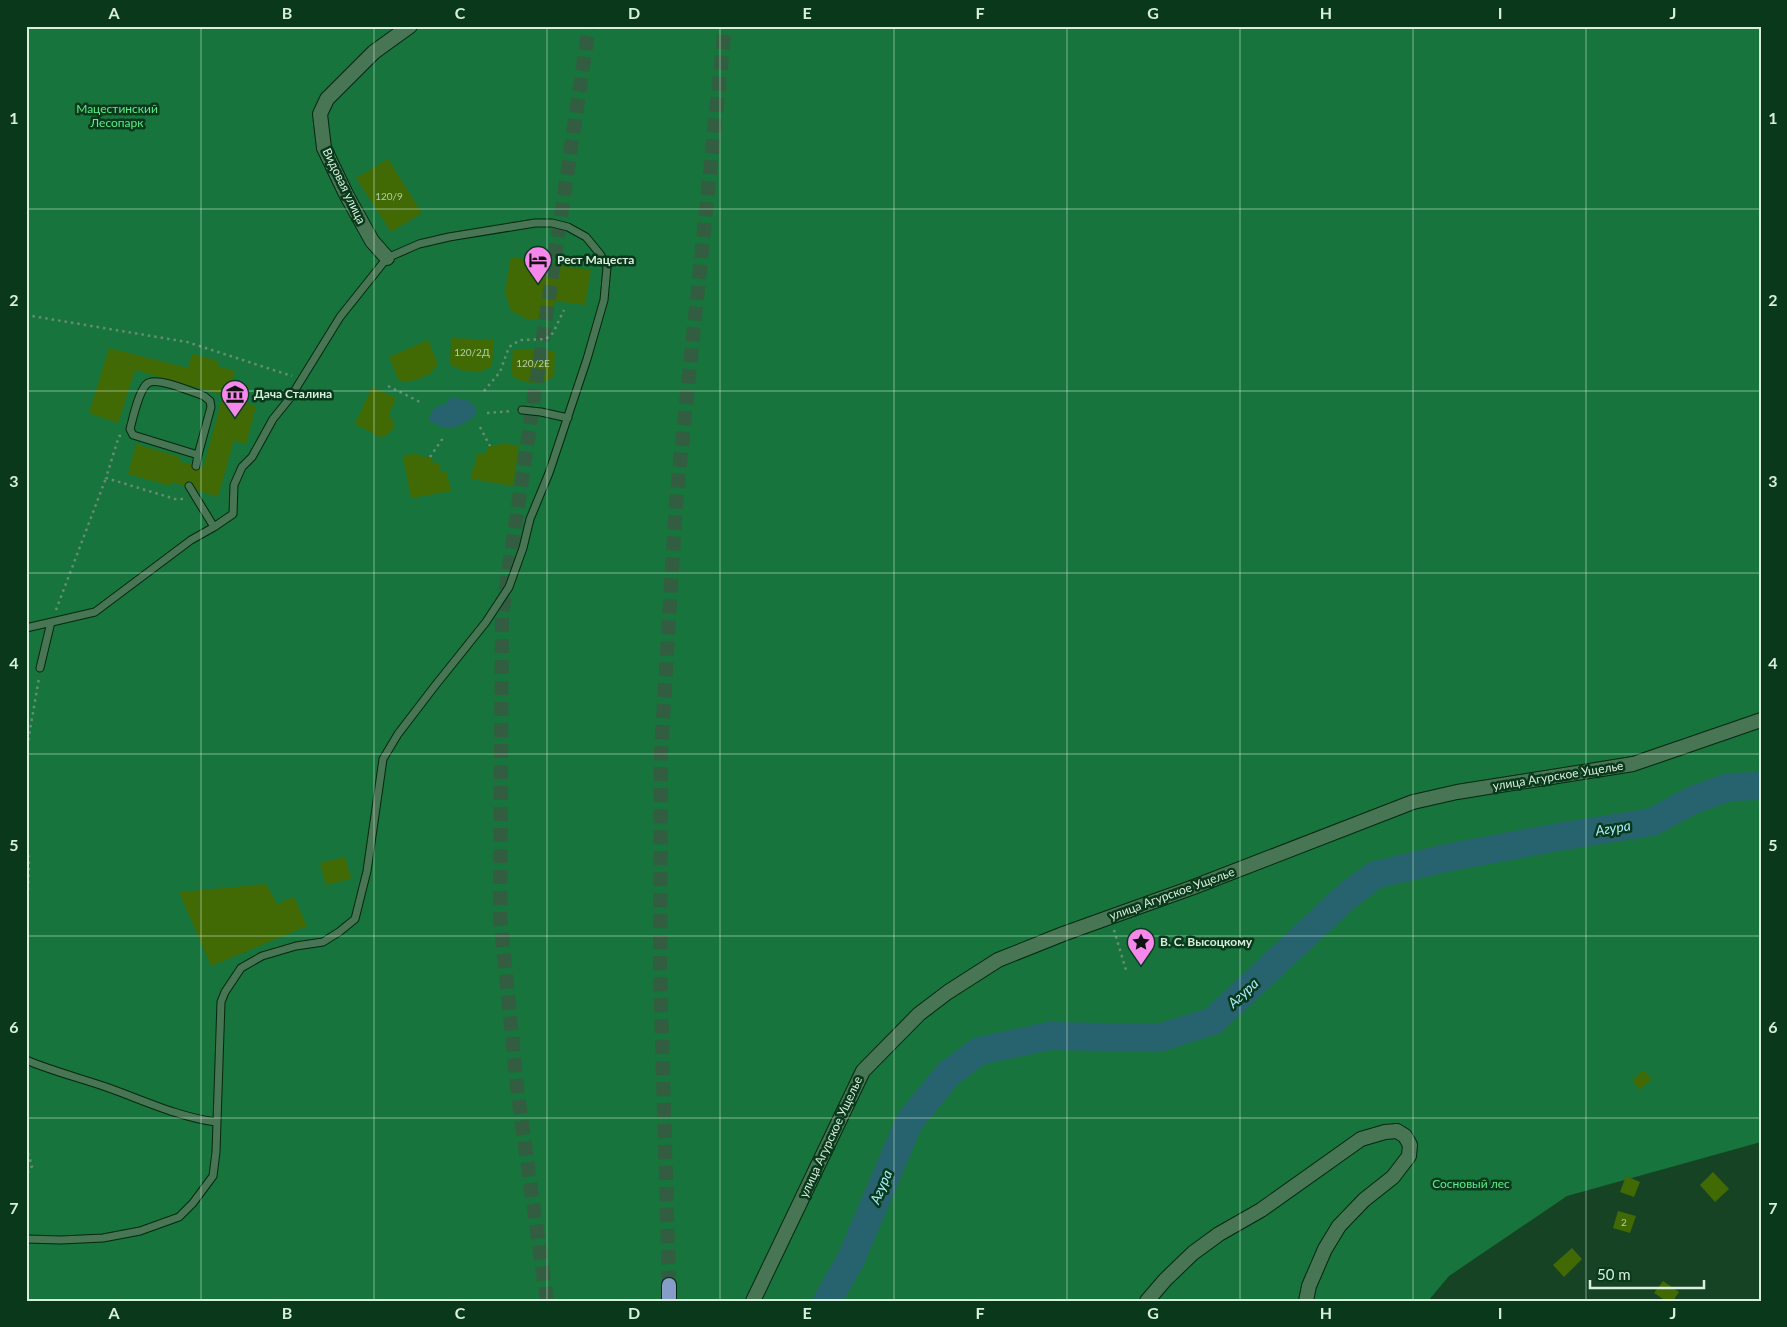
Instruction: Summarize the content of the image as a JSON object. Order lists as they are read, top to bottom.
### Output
{
  "streets": {
    "street": ["Видовая улица", "улица Агурское Ущелье"]
  },
  "water": ["Агура"],
  "parks": ["Мацестинский Лесопарк", "Сосновый лес"],
  "places": {
    "hotel": ["Рест Мацеста"],
    "museum": ["Дача Сталина"],
    "place": ["В. С. Высоцкому"]
  },
  "house_numbers": [
    "120/9",
    "120/2Д",
    "120/2Е",
    "2"
  ],
  "scale_bar": "50 m",
  "grid": {
    "columns": [
      "A",
      "B",
      "C",
      "D",
      "E",
      "F",
      "G",
      "H",
      "I",
      "J"
    ],
    "rows": [
      "1",
      "2",
      "3",
      "4",
      "5",
      "6",
      "7"
    ]
  }
}
